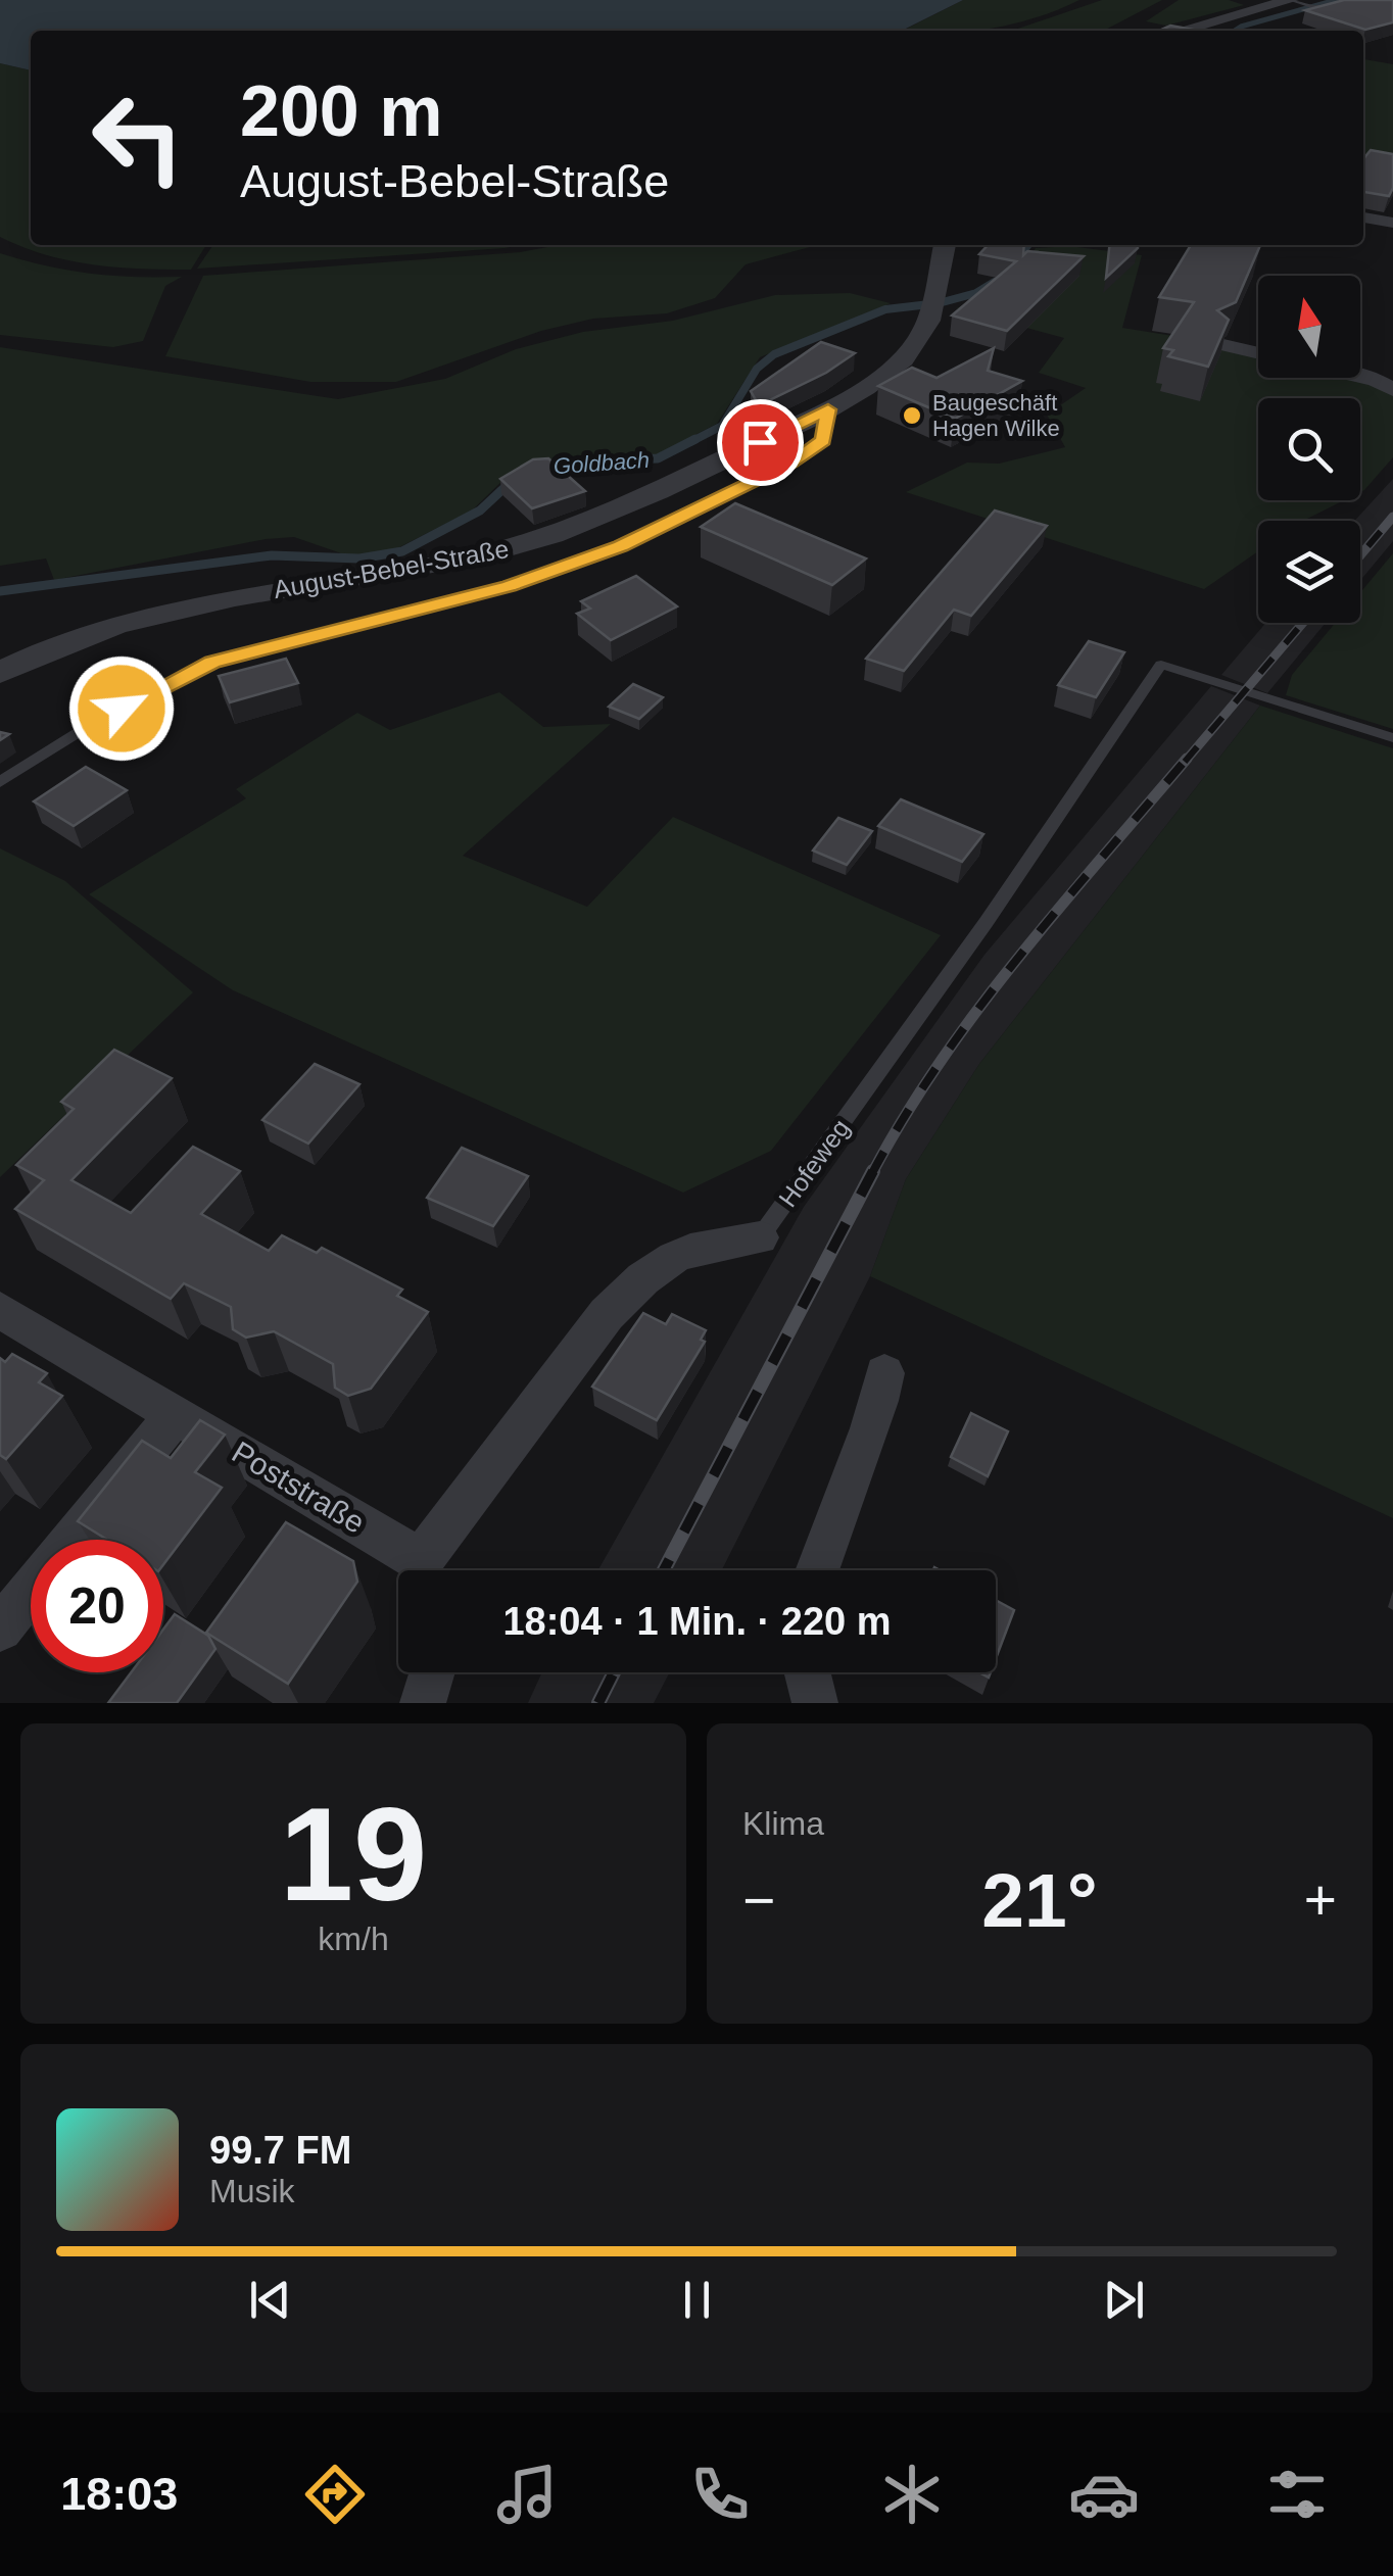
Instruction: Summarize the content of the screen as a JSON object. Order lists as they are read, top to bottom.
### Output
{
  "streets": {
    "street": ["August-Bebel-Straße", "Hofeweg", "Poststraße"]
  },
  "water": ["Goldbach"],
  "places": ["Baugeschäft Hagen Wilke"],
  "north": "top",
  "page": {
    "turn": ["200 m", "August-Bebel-Straße"],
    "limit": "20",
    "trip": "18:04 · 1 Min. · 220 m",
    "tile": [
      ["19", "km/h"],
      "Klima"
    ],
    "heat": ["−", "21°", "+"],
    "song": ["99.7 FM", "Musik"],
    "tabs": "18:03"
  }
}
